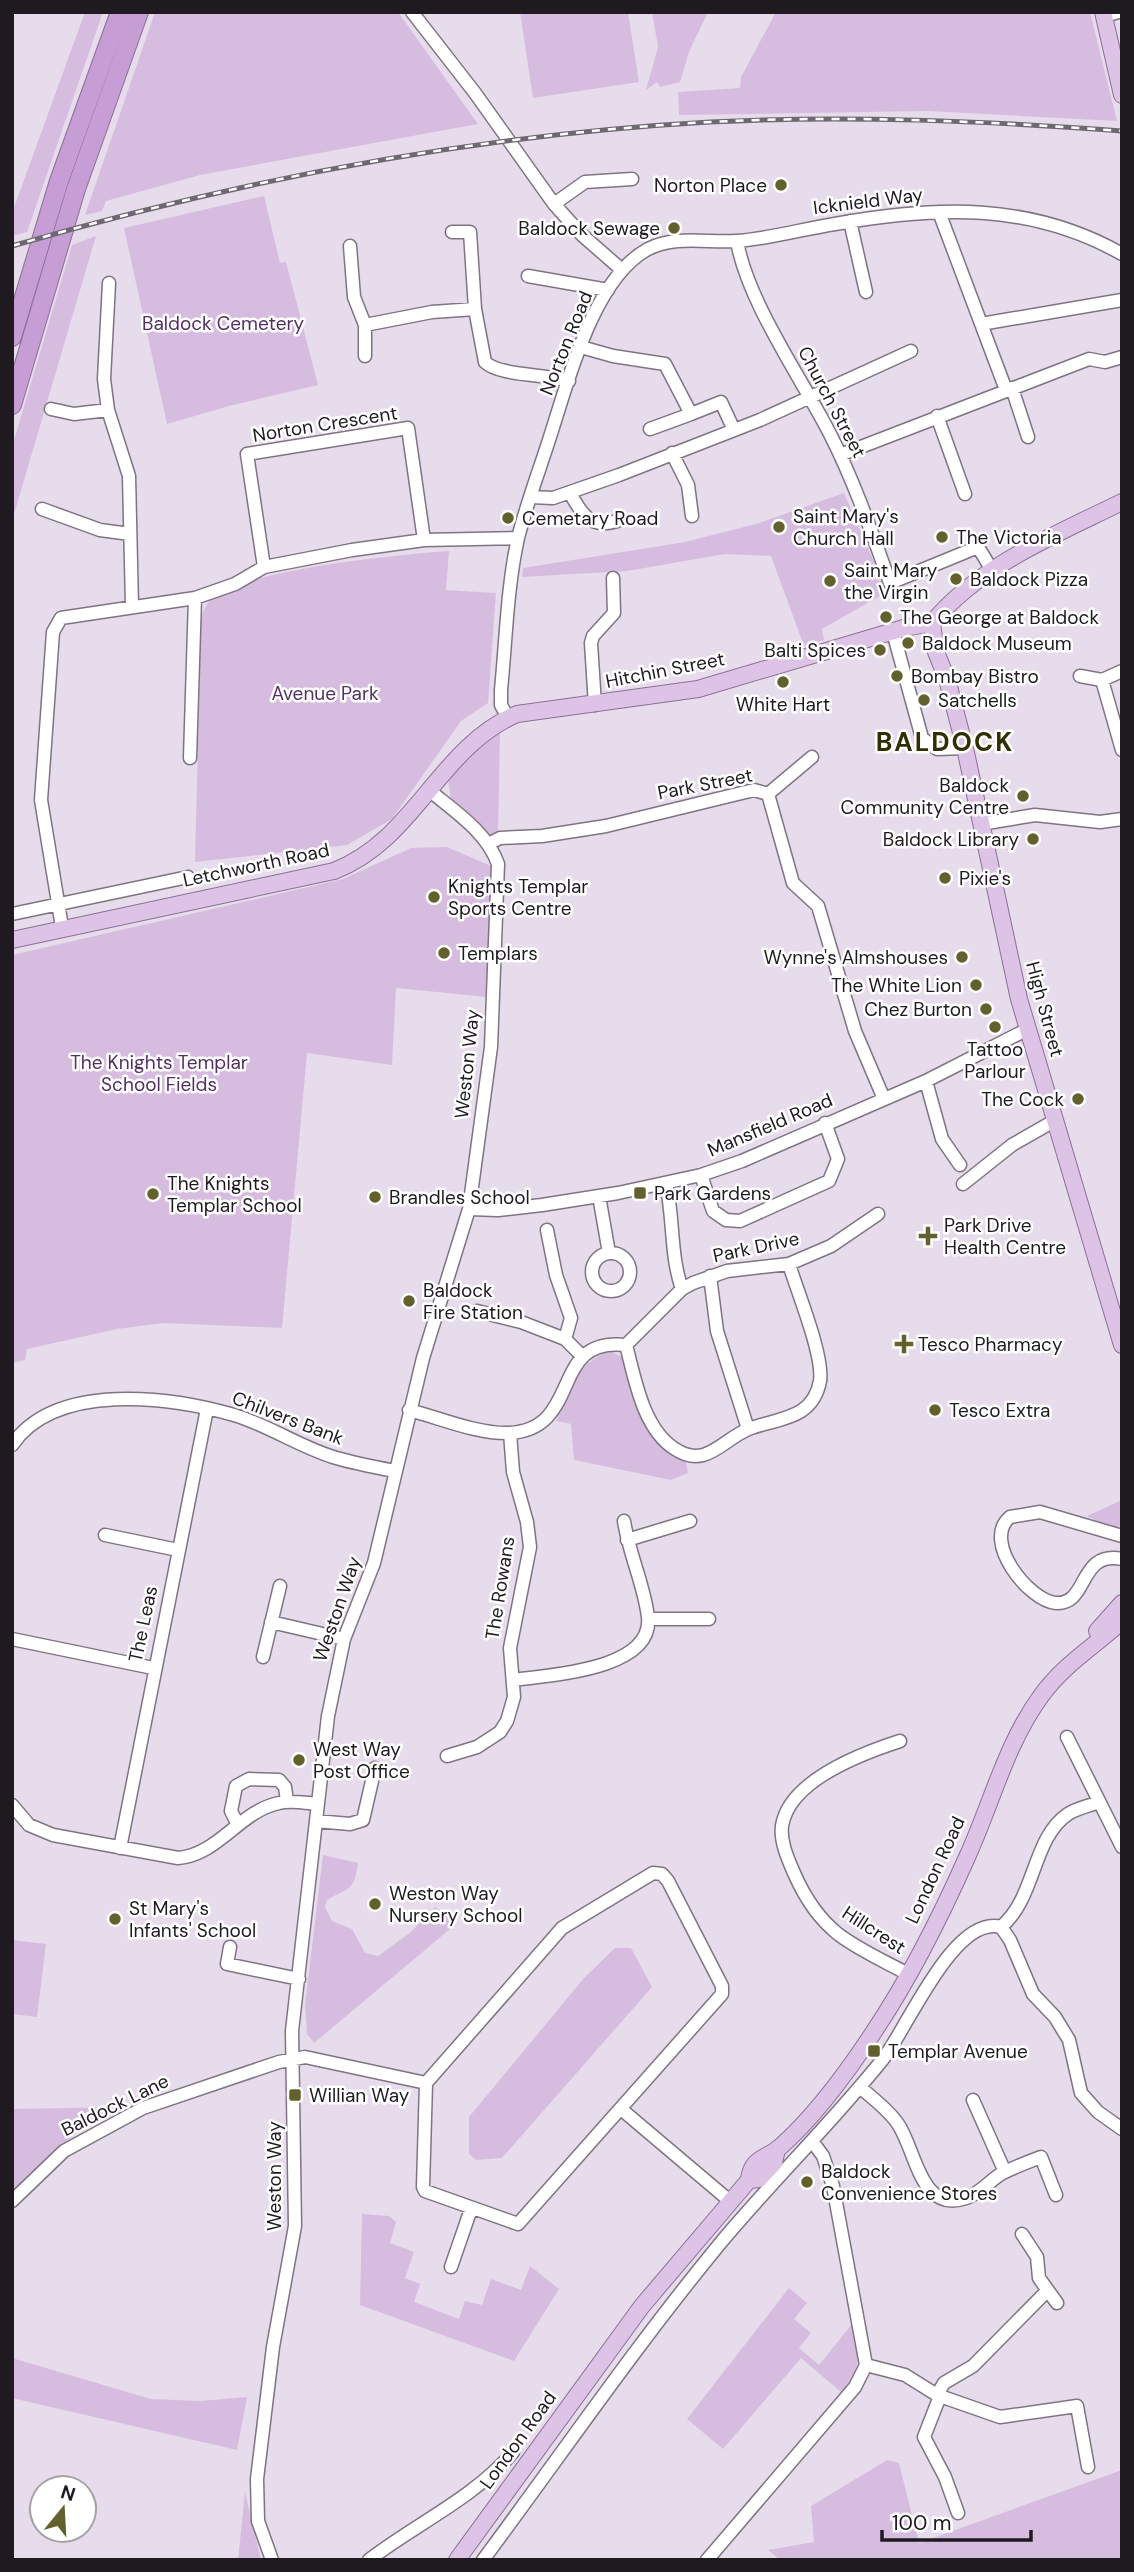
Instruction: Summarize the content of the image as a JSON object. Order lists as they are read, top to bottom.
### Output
{
  "streets": {
    "main road": [
      "Hitchin Street",
      "Letchworth Road",
      "High Street",
      "London Road"
    ],
    "street": [
      "Icknield Way",
      "Norton Road",
      "Church Street",
      "Norton Crescent",
      "Park Street",
      "Weston Way",
      "Mansfield Road",
      "Park Drive",
      "Chilvers Bank",
      "The Rowans",
      "The Leas",
      "Hillcrest",
      "Baldock Lane"
    ]
  },
  "crossings": [
    ["Icknield Way", "Norton Road"],
    ["Icknield Way", "Church Street"],
    ["Norton Road", "Hitchin Street"],
    ["Hitchin Street", "Letchworth Road"],
    ["Hitchin Street", "High Street"],
    ["Hitchin Street", "Weston Way"],
    ["Park Street", "Weston Way"],
    ["Park Street", "Mansfield Road"],
    ["Letchworth Road", "Weston Way"],
    ["High Street", "Mansfield Road"],
    ["Weston Way", "Mansfield Road"],
    ["Weston Way", "Chilvers Bank"],
    ["Weston Way", "Baldock Lane"],
    ["Chilvers Bank", "The Leas"],
    ["London Road", "Hillcrest"]
  ],
  "districts": ["BALDOCK"],
  "parks": ["Baldock Cemetery", "Avenue Park", "The Knights Templar School Fields"],
  "places": {
    "other": [
      "Norton Place",
      "Baldock Sewage",
      "Cemetary Road",
      "Saint Mary's Church Hall",
      "The Victoria",
      "Baldock Pizza",
      "Saint Mary the Virgin",
      "The George at Baldock",
      "Baldock Museum",
      "Balti Spices",
      "Bombay Bistro",
      "White Hart",
      "Satchells",
      "Baldock Community Centre",
      "Baldock Library",
      "Pixie's",
      "Knights Templar Sports Centre",
      "Templars",
      "Wynne's Almshouses",
      "The White Lion",
      "Chez Burton",
      "Tattoo Parlour",
      "The Cock",
      "The Knights Templar School",
      "Brandles School",
      "Baldock Fire Station",
      "Tesco Extra",
      "West Way Post Office",
      "Weston Way Nursery School",
      "St Mary's Infants' School",
      "Baldock Convenience Stores"
    ],
    "transit": ["Park Gardens", "Templar Avenue", "Willian Way"],
    "health": ["Park Drive Health Centre", "Tesco Pharmacy"]
  },
  "scale_bar": "100 m",
  "north": "top"
}
